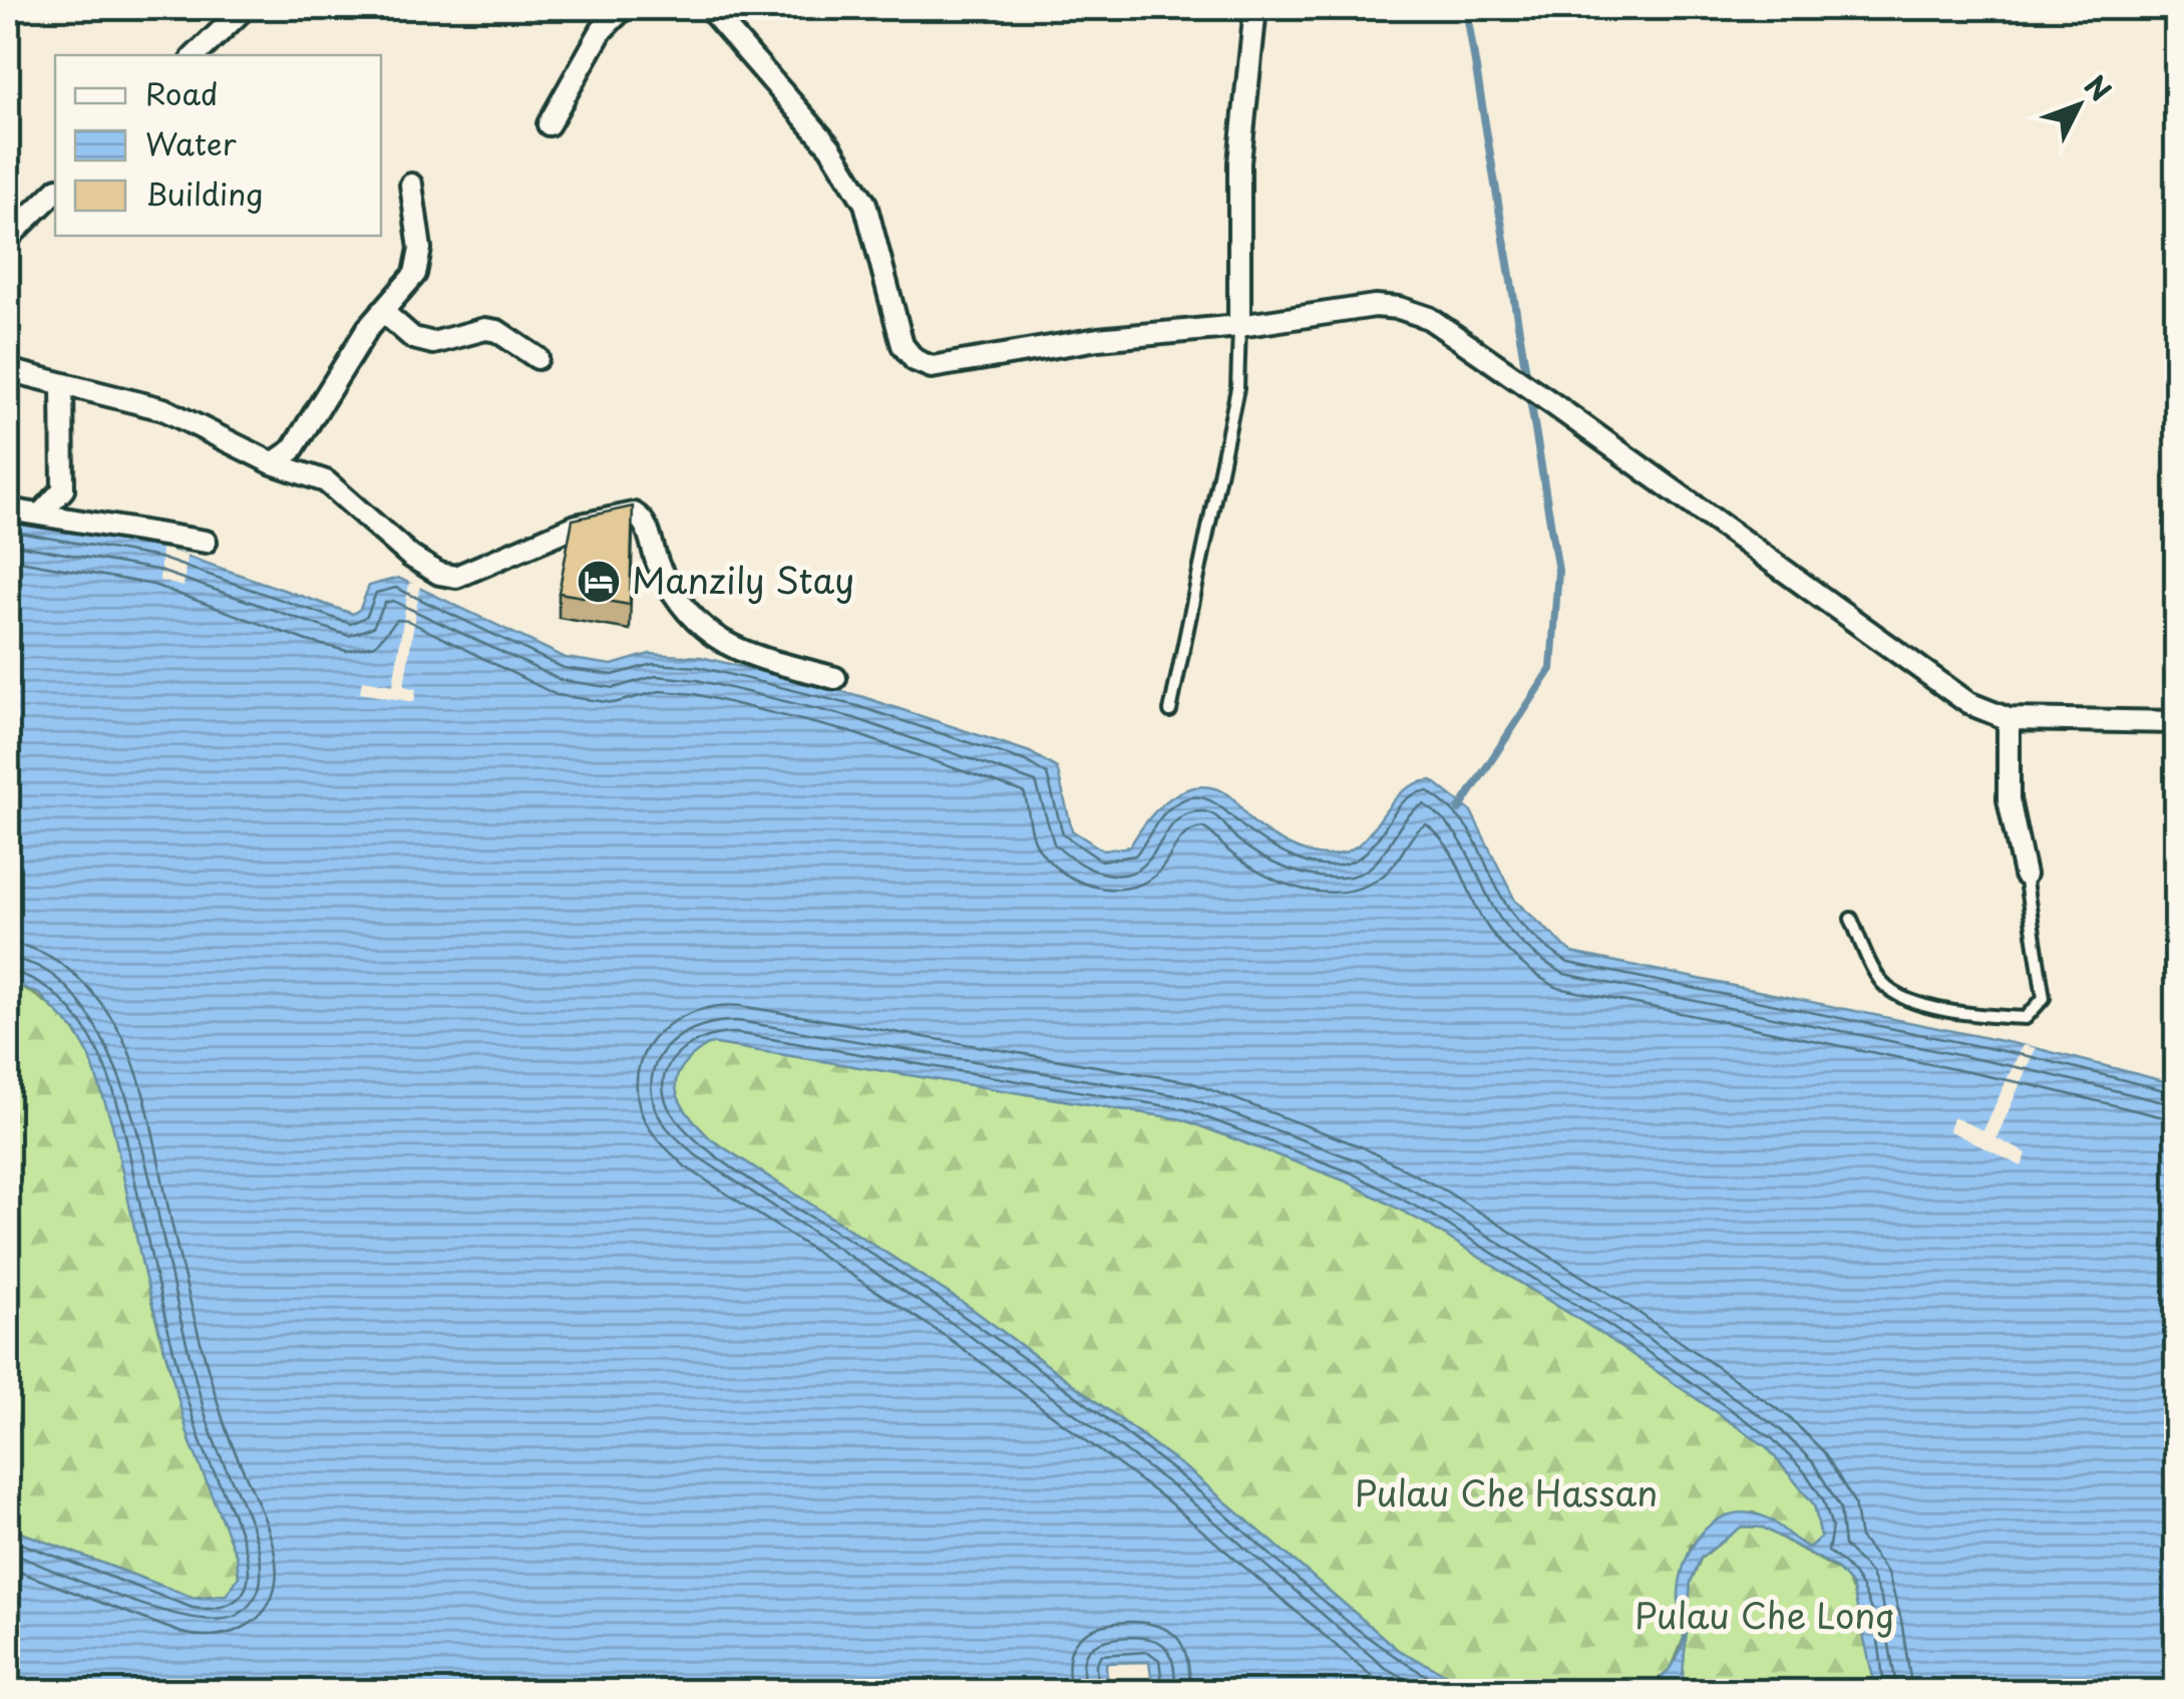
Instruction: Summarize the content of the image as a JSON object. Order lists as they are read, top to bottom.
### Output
{
  "parks": ["Pulau Che Hassan", "Pulau Che Long"],
  "places": {
    "hotel": ["Manzily Stay"]
  },
  "legend": ["Road", "Water", "Building"],
  "north": "top right"
}
